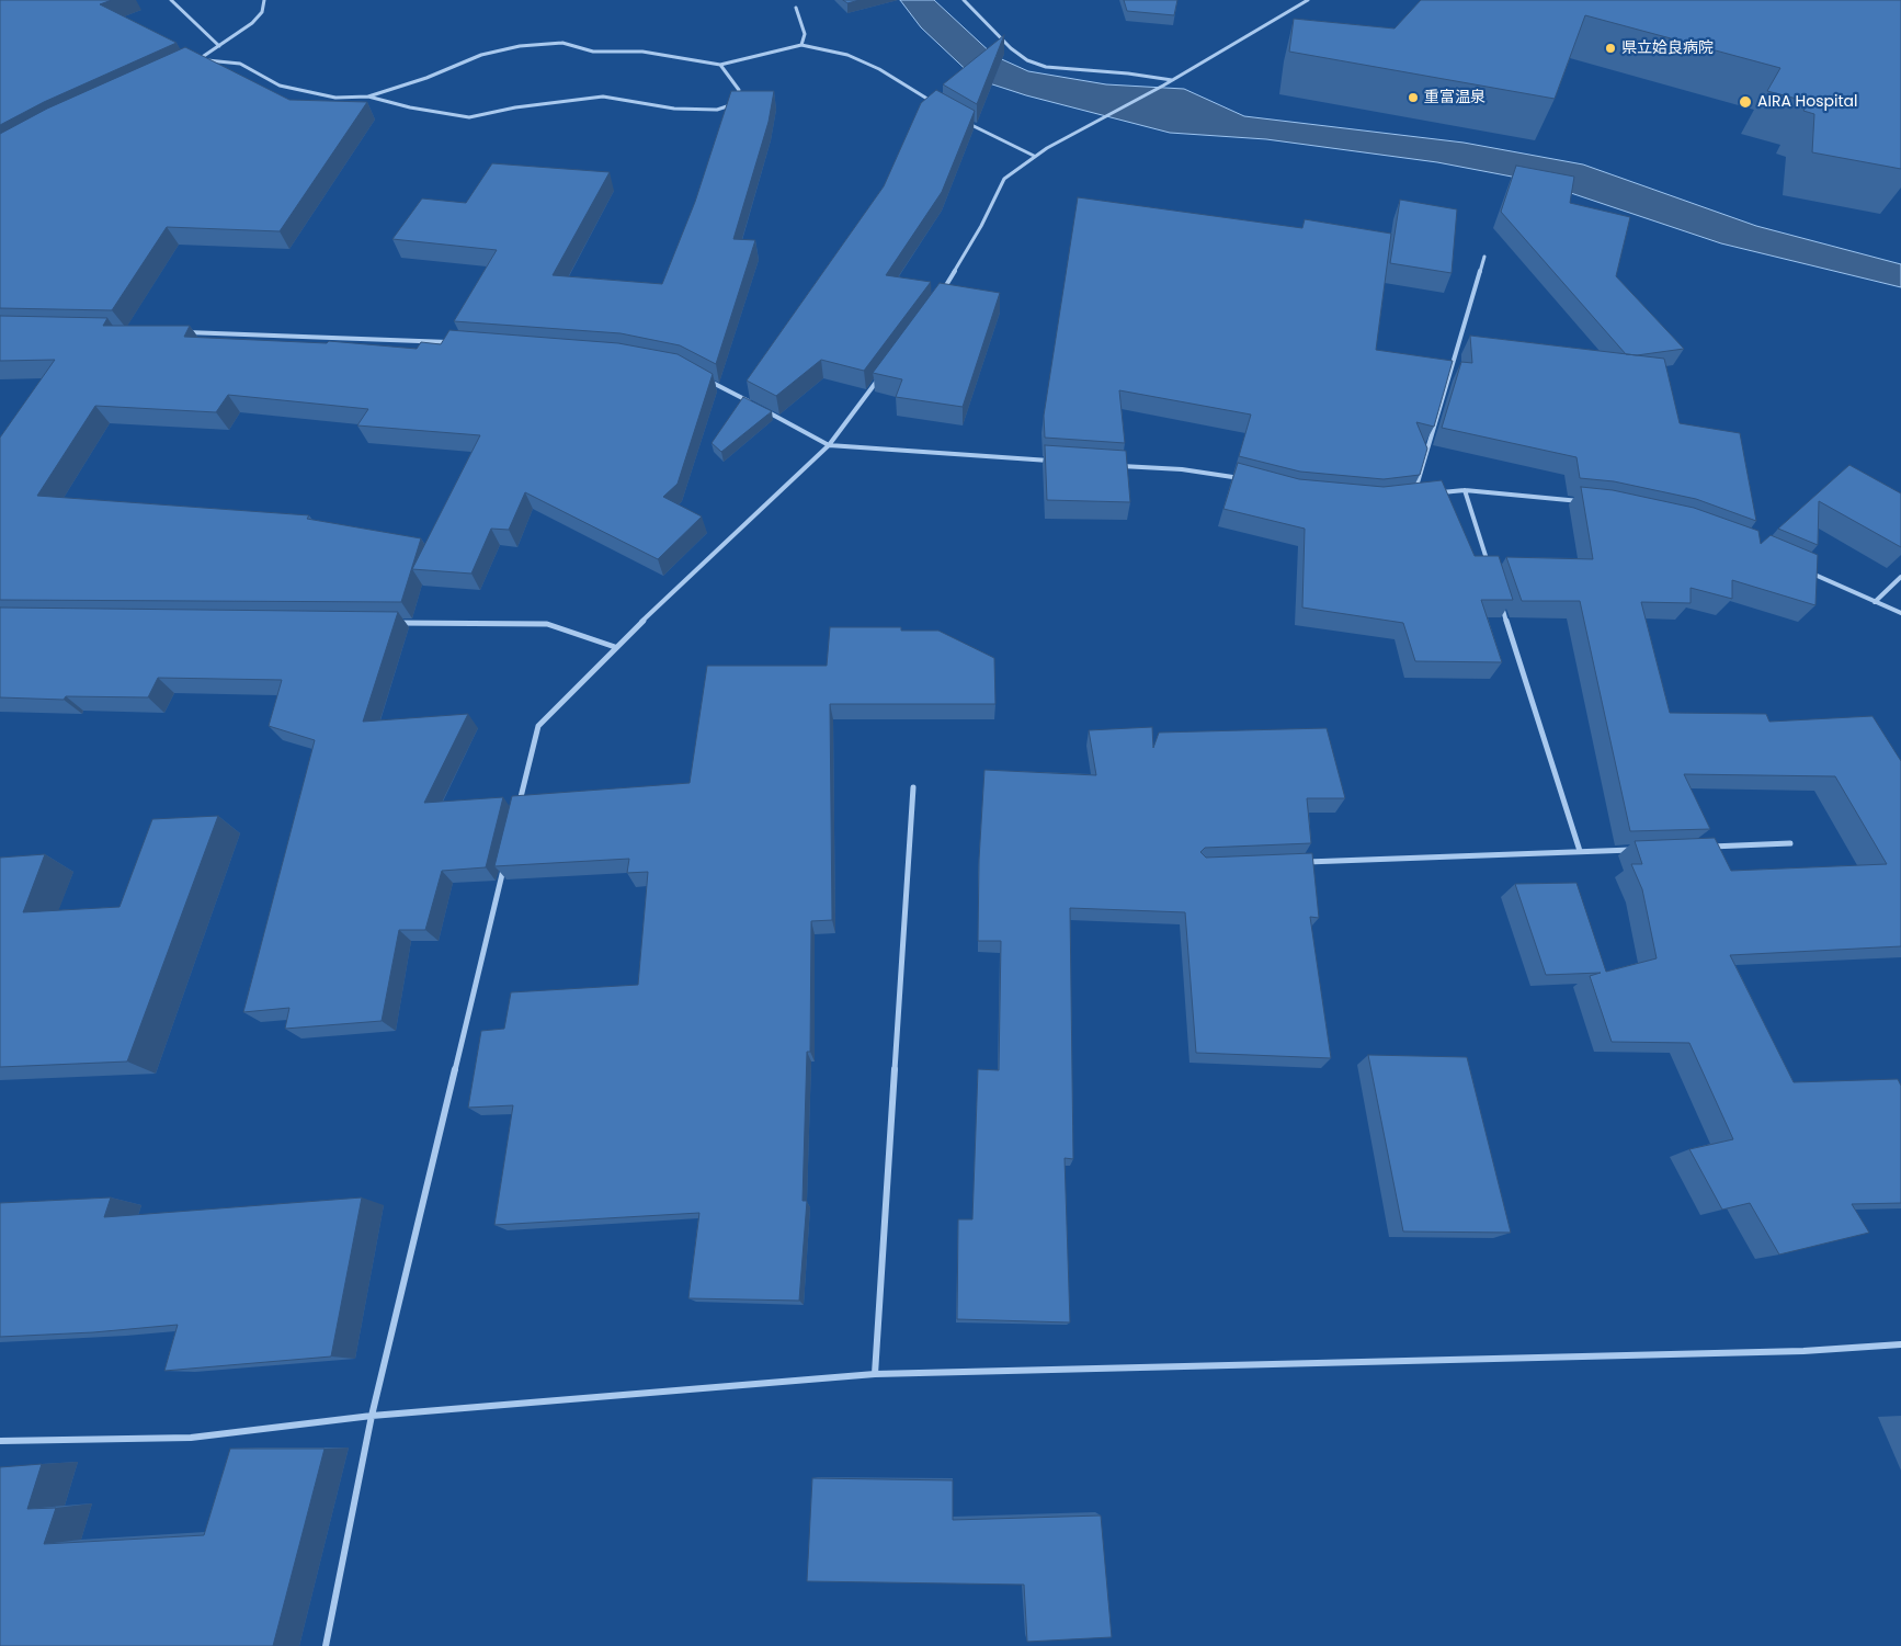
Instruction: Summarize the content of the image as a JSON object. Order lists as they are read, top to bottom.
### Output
{
  "places": ["県立姶良病院", "重富温泉", "AIRA Hospital"]
}
